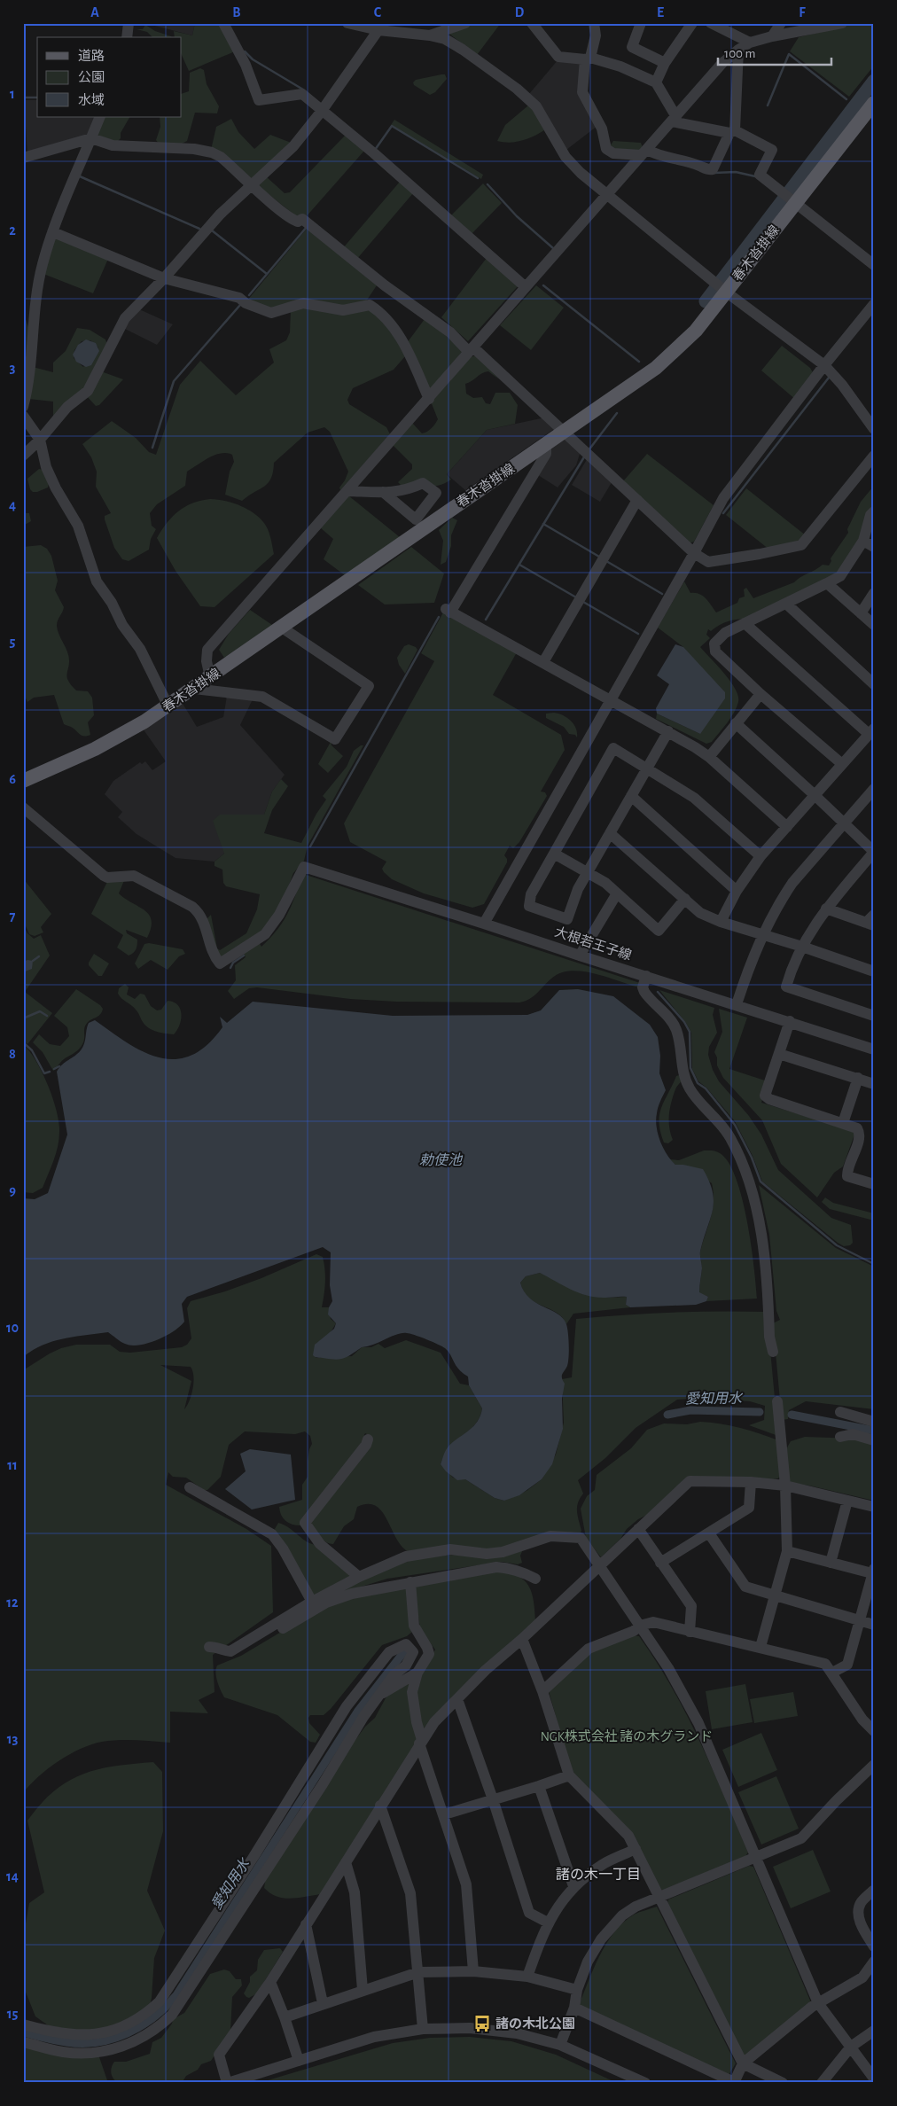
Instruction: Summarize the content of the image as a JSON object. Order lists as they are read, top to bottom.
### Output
{
  "streets": {
    "main road": ["春木沓掛線"],
    "street": ["大根若王子線"]
  },
  "districts": ["諸の木一丁目"],
  "water": ["勅使池", "愛知用水"],
  "parks": ["NGK株式会社 諸の木グランド"],
  "places": {
    "bus stop": ["諸の木北公園"]
  },
  "legend": ["道路", "公園", "水域"],
  "scale_bar": "100 m",
  "grid": {
    "columns": [
      "A",
      "B",
      "C",
      "D",
      "E",
      "F"
    ],
    "rows": [
      "1",
      "2",
      "3",
      "4",
      "5",
      "6",
      "7",
      "8",
      "9",
      "10",
      "11",
      "12",
      "13",
      "14",
      "15"
    ]
  }
}
